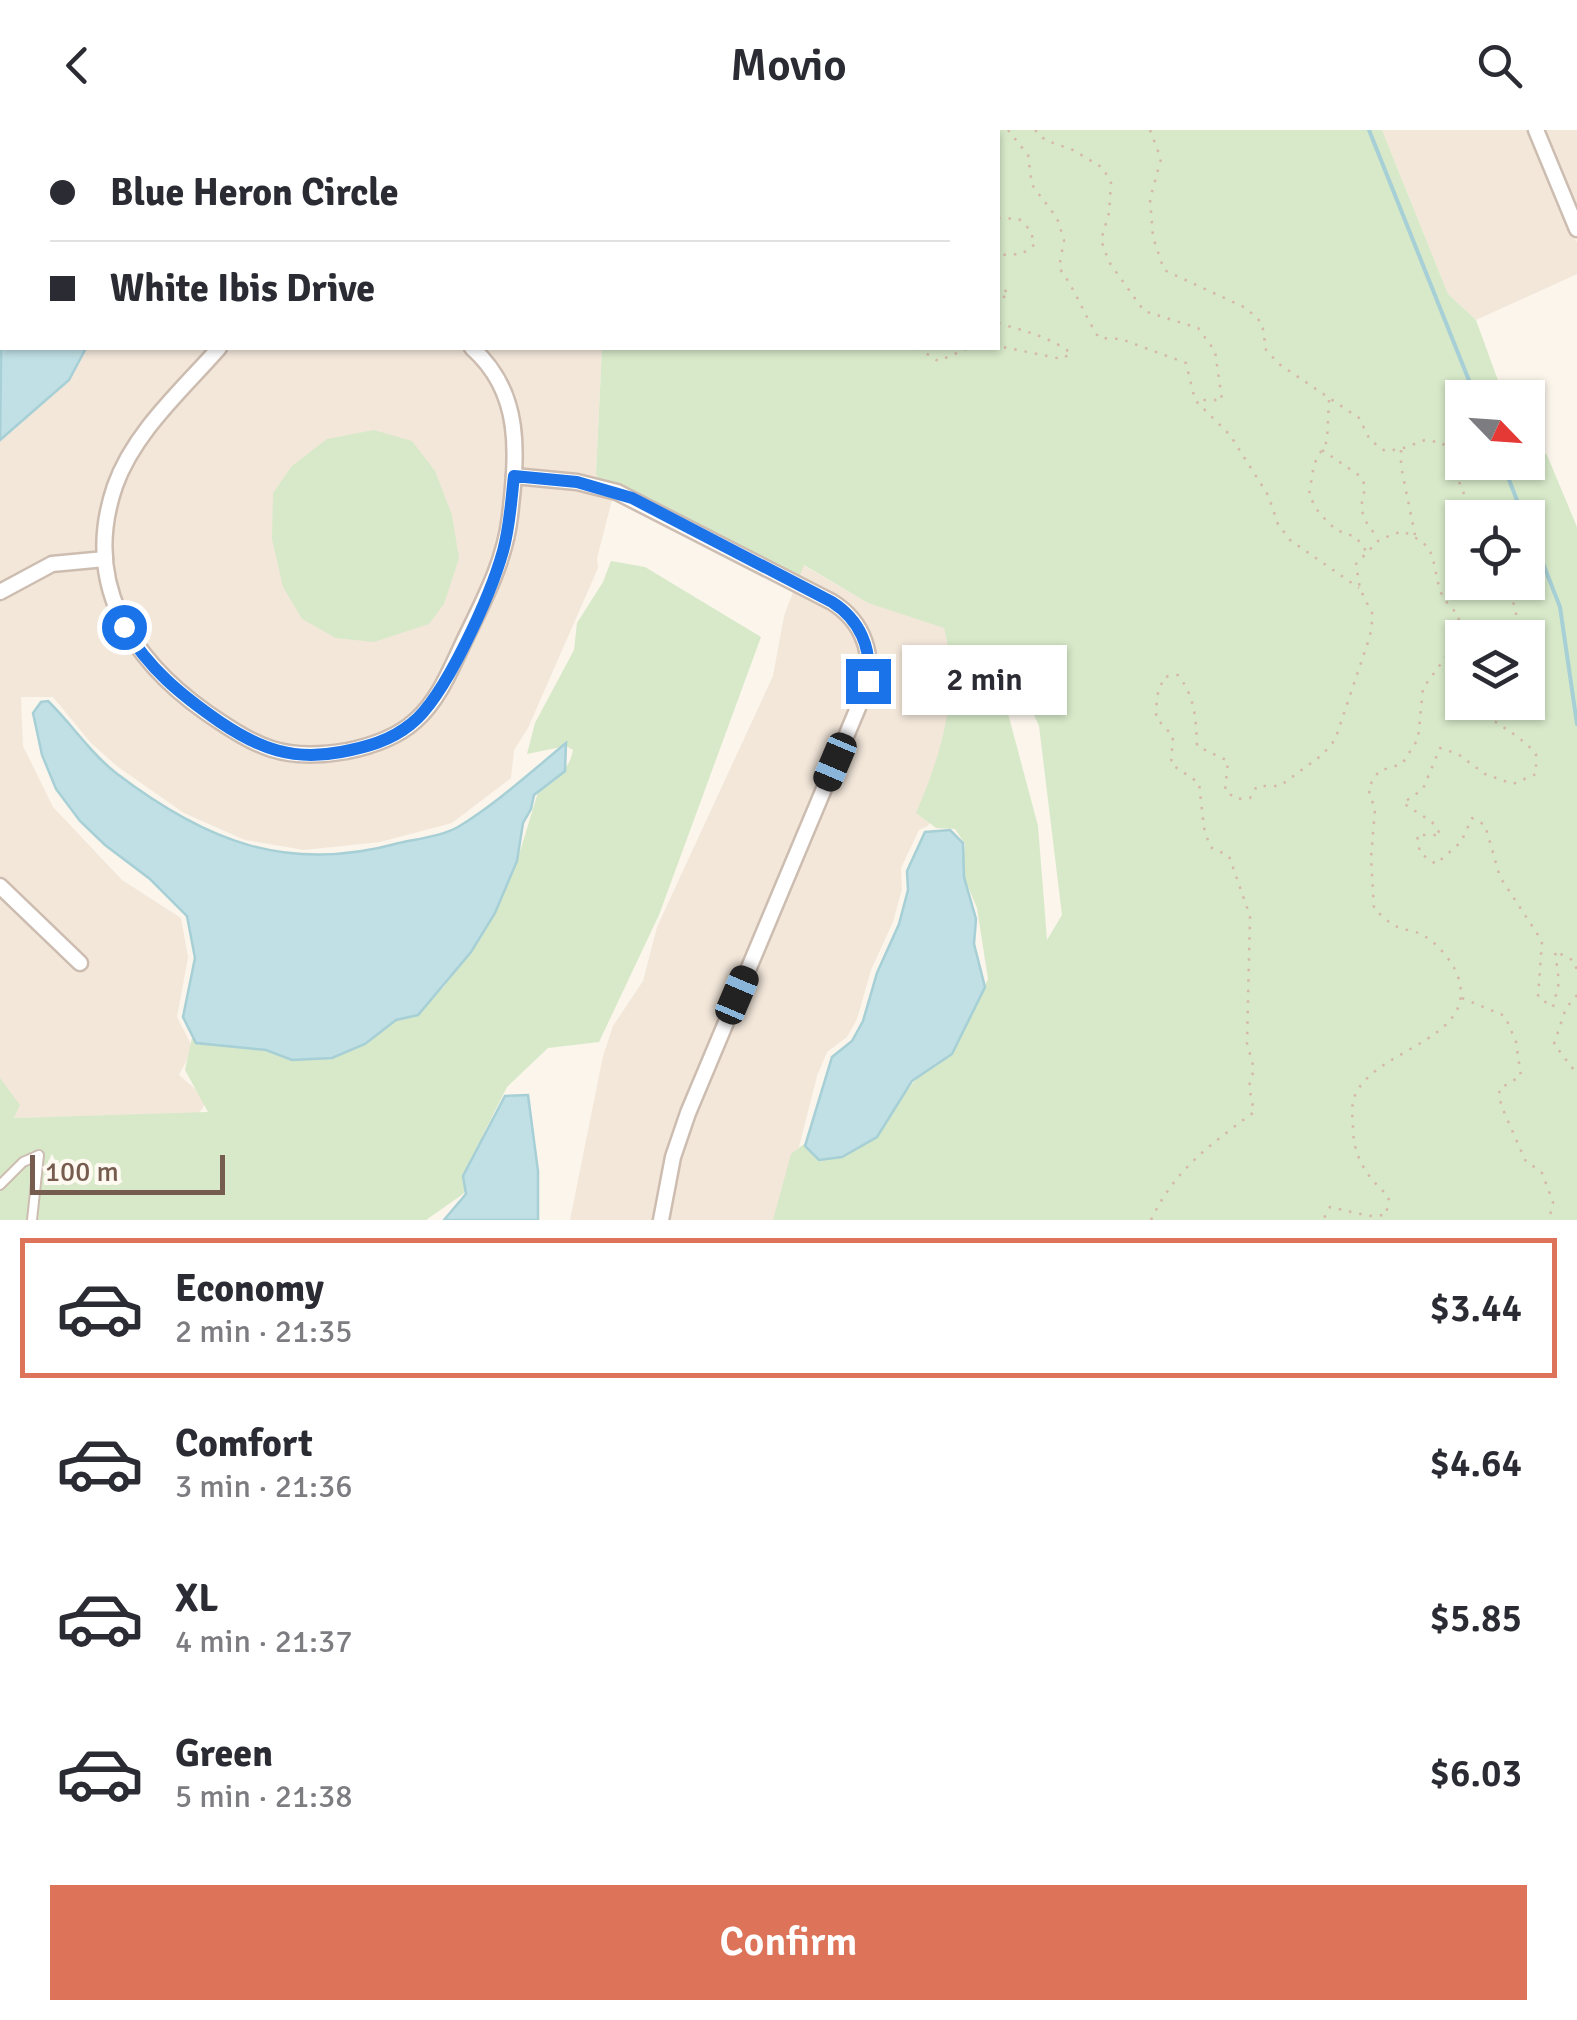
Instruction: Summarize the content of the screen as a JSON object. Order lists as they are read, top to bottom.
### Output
{
  "scale_bar": "100 m",
  "north": "bottom right",
  "page": {
    "header": "Movio",
    "banner": ["Blue Heron Circle", "White Ibis Drive"],
    "bubble": "2 min",
    "scale": "100 m",
    "list": [
      {
        "name": "Economy",
        "note": "2 min · 21:35",
        "value": "$3.44"
      },
      {
        "name": "Comfort",
        "note": "3 min · 21:36",
        "value": "$4.64"
      },
      {
        "name": "XL",
        "note": "4 min · 21:37",
        "value": "$5.85"
      },
      {
        "name": "Green",
        "note": "5 min · 21:38",
        "value": "$6.03"
      }
    ],
    "buttons": "Confirm"
  }
}
